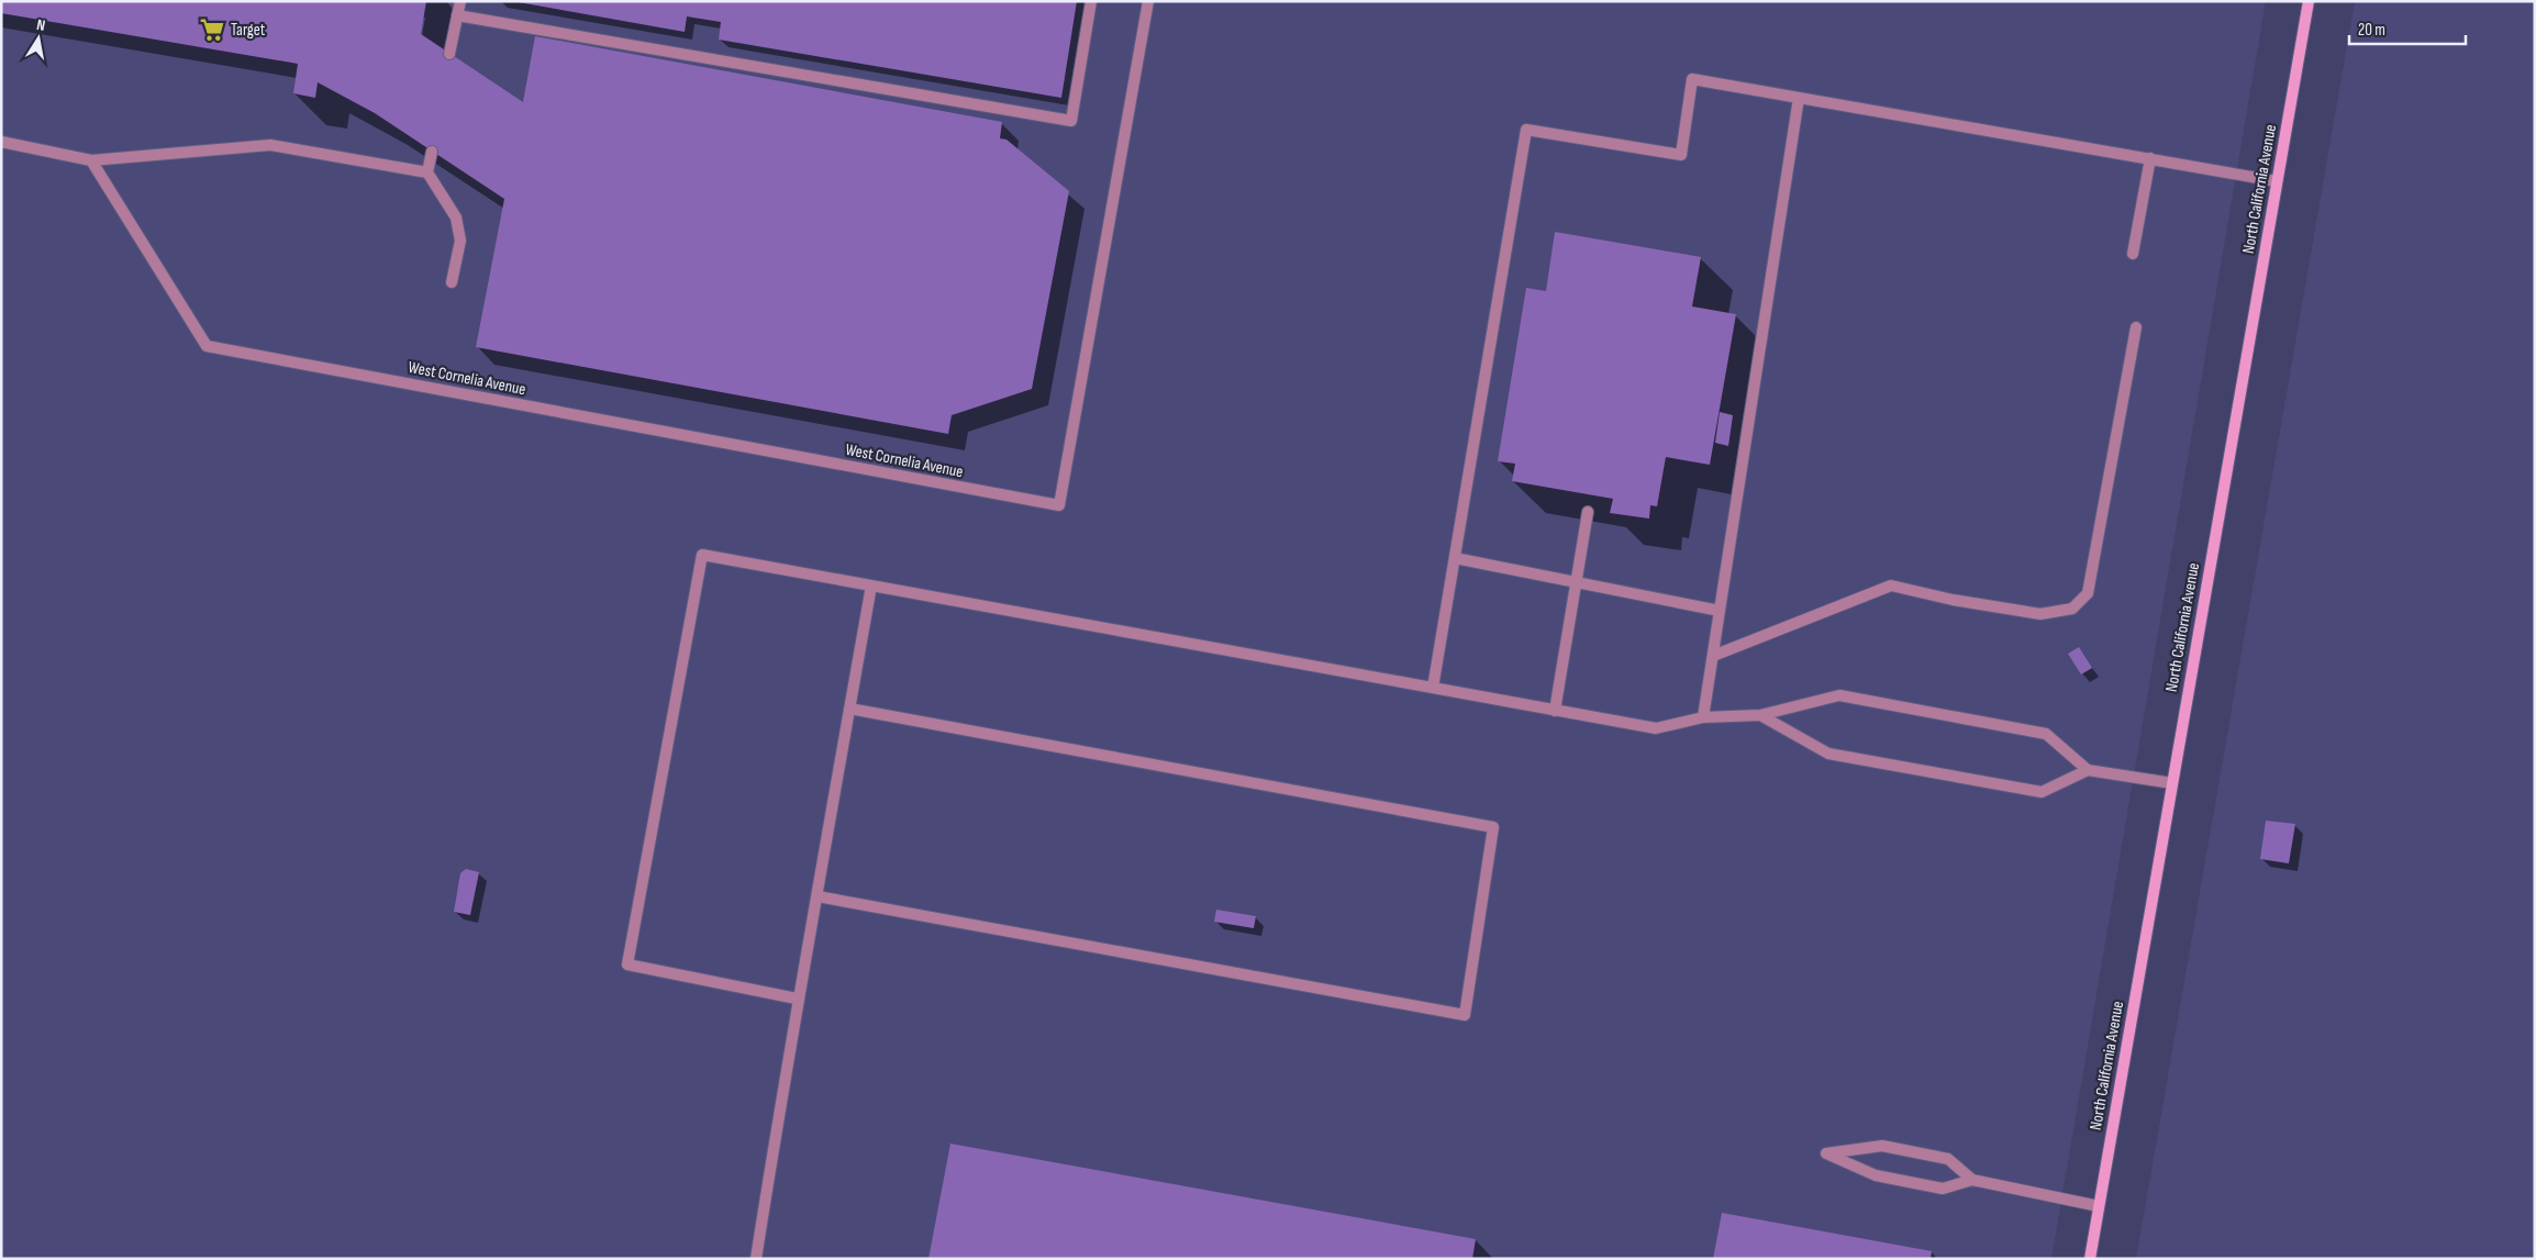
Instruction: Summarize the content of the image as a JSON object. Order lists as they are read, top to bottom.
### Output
{
  "streets": {
    "street": ["North California Avenue"],
    "lane": ["West Cornelia Avenue"]
  },
  "places": {
    "supermarket": ["Target"]
  },
  "scale_bar": "20 m",
  "north": "top"
}
